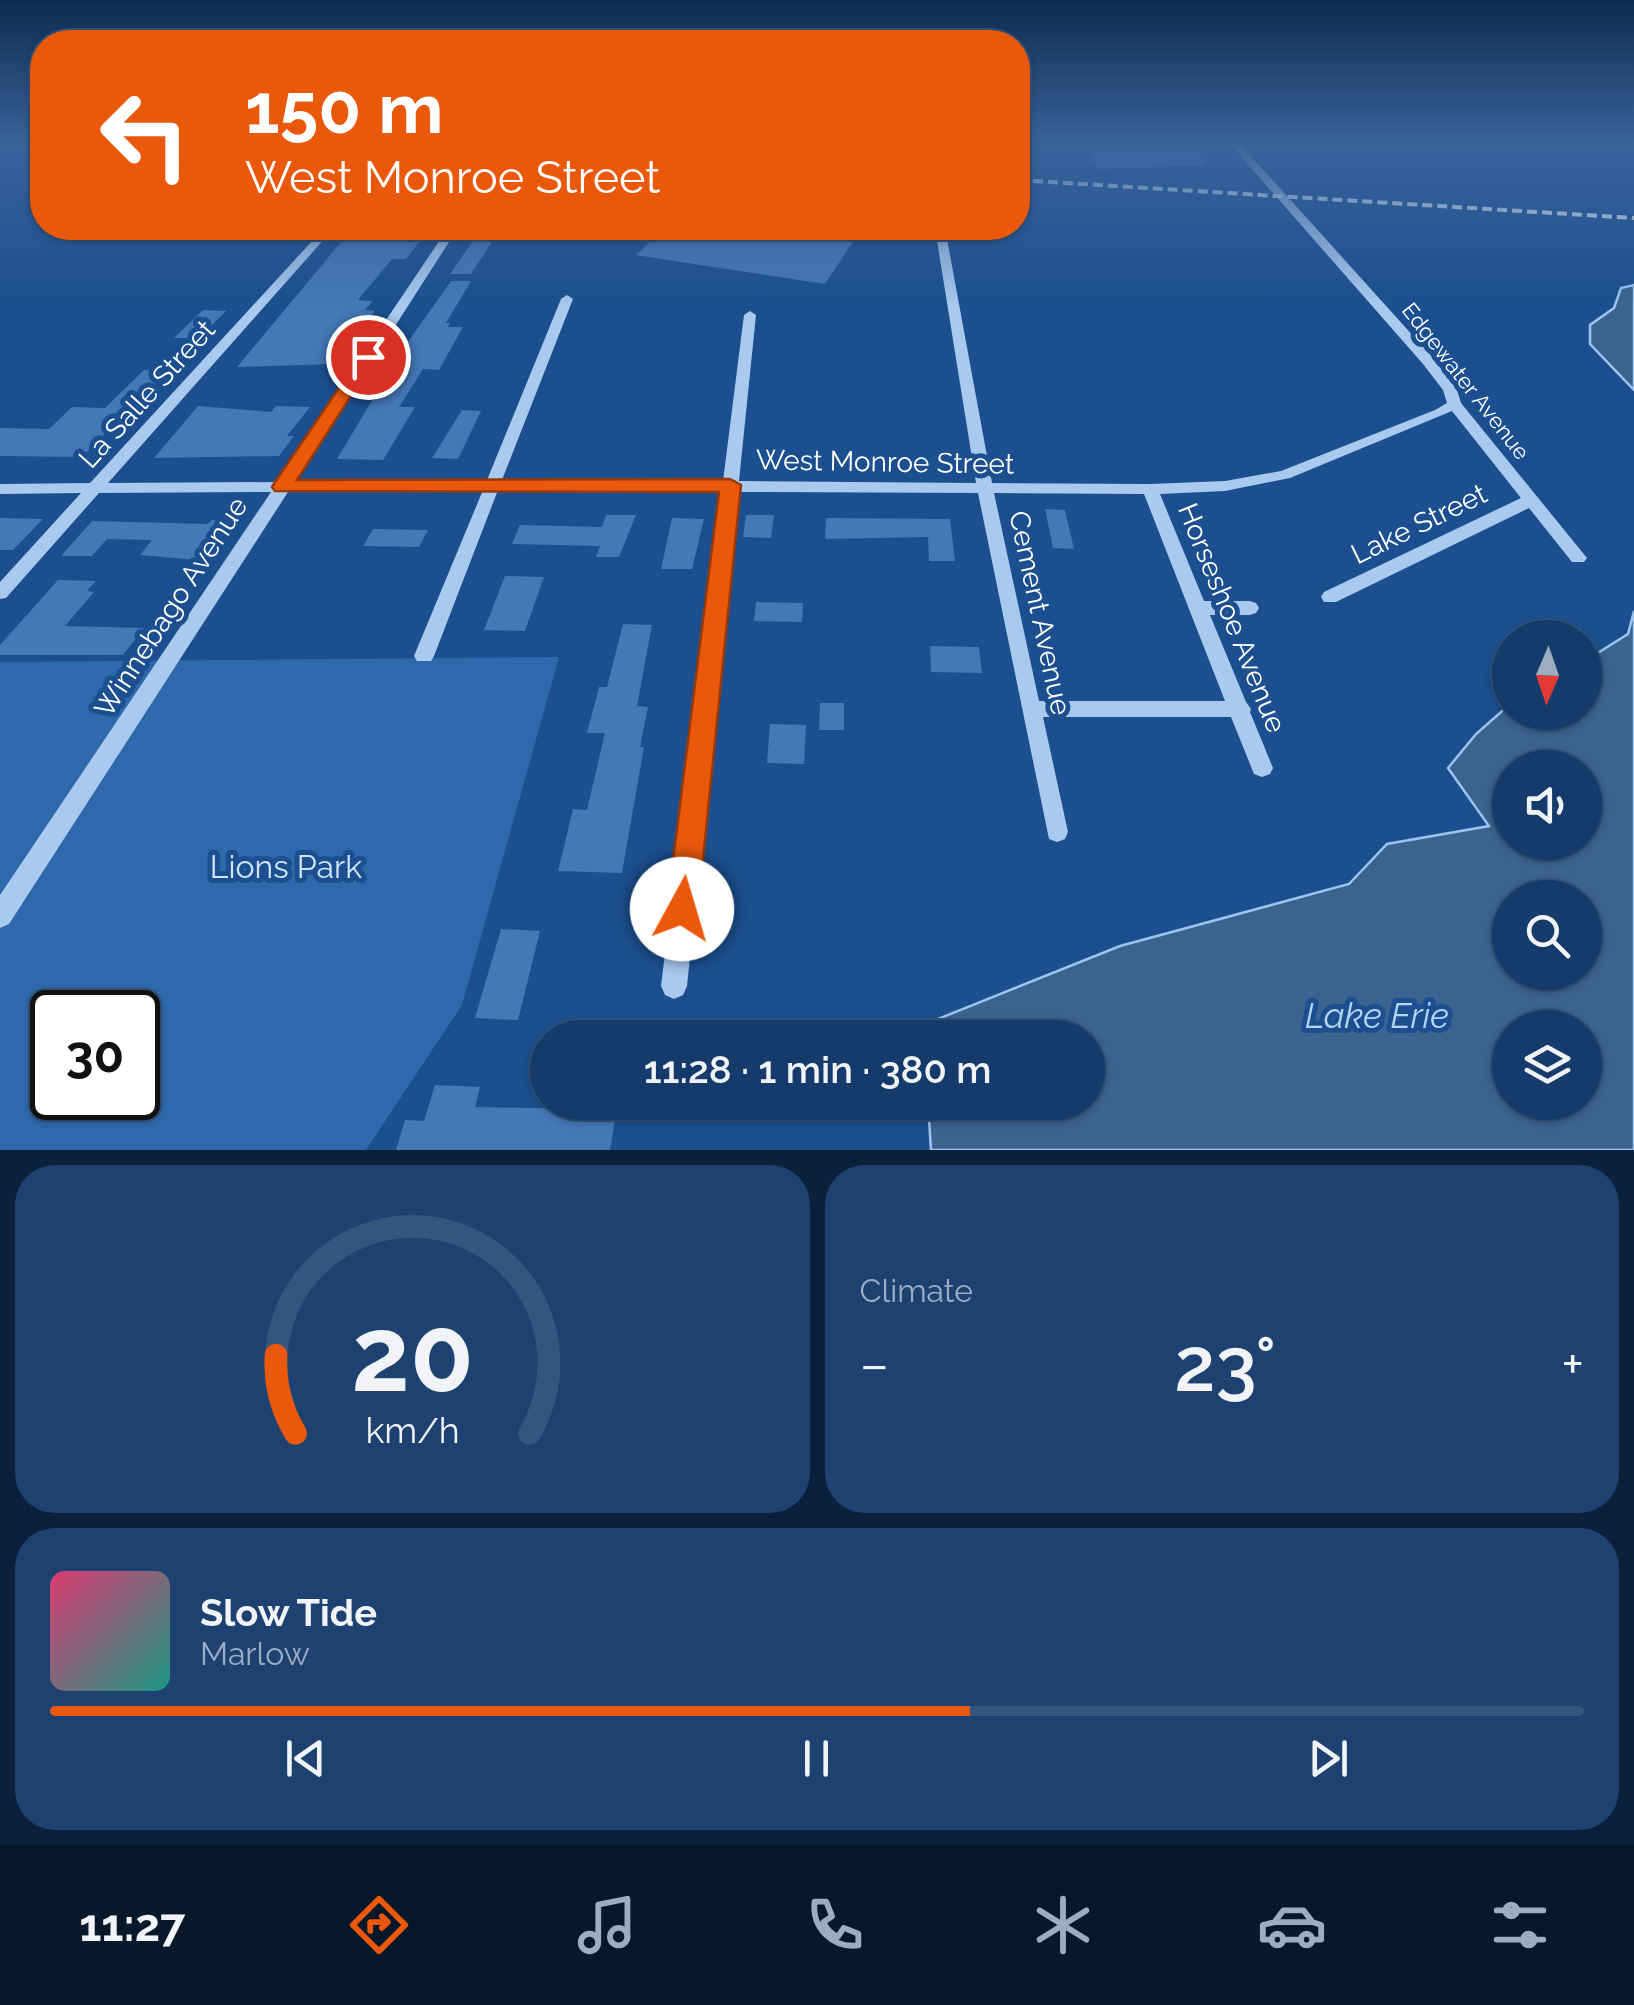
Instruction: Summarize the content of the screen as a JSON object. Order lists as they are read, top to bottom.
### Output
{
  "streets": {
    "street": [
      "Edgewater Avenue",
      "La Salle Street",
      "West Monroe Street",
      "Lake Street",
      "Winnebago Avenue",
      "Cement Avenue",
      "Horseshoe Avenue"
    ]
  },
  "crossings": [
    ["Edgewater Avenue", "West Monroe Street"],
    ["Edgewater Avenue", "Lake Street"],
    ["La Salle Street", "West Monroe Street"],
    ["West Monroe Street", "Winnebago Avenue"],
    ["West Monroe Street", "Cement Avenue"],
    ["West Monroe Street", "Horseshoe Avenue"]
  ],
  "water": ["Lake Erie"],
  "parks": ["Lions Park"],
  "north": "bottom",
  "page": {
    "turn": ["150 m", "West Monroe Street"],
    "limit": "30",
    "trip": "11:28 · 1 min · 380 m",
    "tile": "Climate",
    "heat": ["−", "23°", "+"],
    "song": ["Slow Tide", "Marlow"],
    "tabs": "11:27",
    "gauge": ["20", "km/h"]
  }
}
